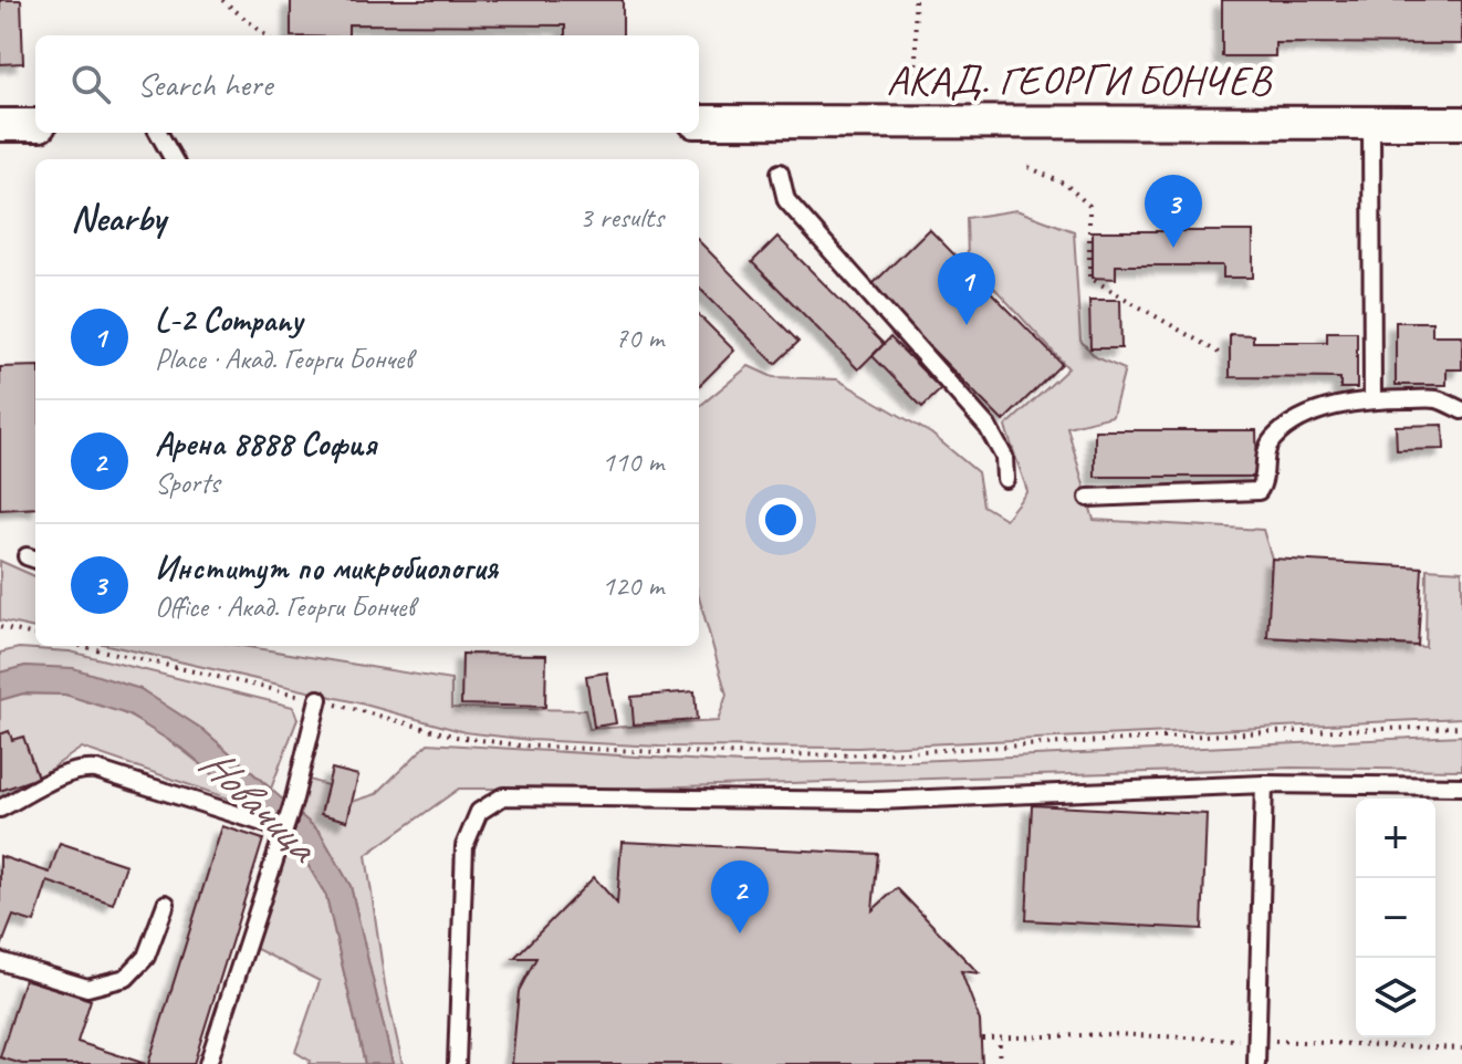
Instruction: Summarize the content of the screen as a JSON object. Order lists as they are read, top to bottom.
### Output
{
  "streets": {
    "street": ["АКАД. ГЕОРГИ БОНЧЕВ"]
  },
  "water": ["Новачица"],
  "page": {
    "search": "Search here",
    "heading": ["Nearby", "3 results"],
    "pins": ["3", "1", "2"],
    "list": [
      {
        "mark": "1",
        "name": "L-2 Company",
        "note": "Place · Акад. Георги Бончев",
        "value": "70 m"
      },
      {
        "mark": "2",
        "name": "Арена 8888 София",
        "note": "Sports",
        "value": "110 m"
      },
      {
        "mark": "3",
        "name": "Институт по микробиология",
        "note": "Office · Акад. Георги Бончев",
        "value": "120 m"
      }
    ],
    "map_buttons": ["+", "−"]
  }
}
